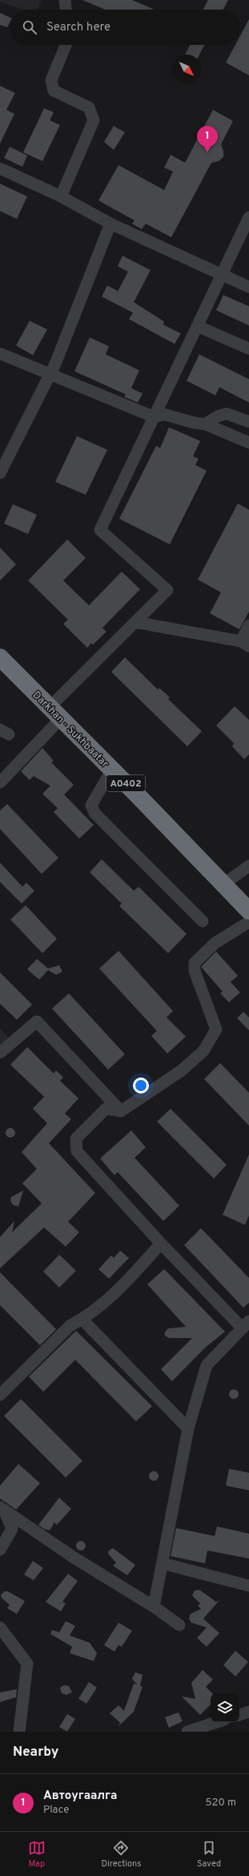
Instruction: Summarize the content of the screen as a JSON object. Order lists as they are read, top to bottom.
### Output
{
  "streets": {
    "highway": ["Darkhan - Sukhbaatar", "A0402"]
  },
  "north": "bottom right",
  "page": {
    "search": "Search here",
    "pins": "1",
    "heading": "Nearby",
    "list": [
      {
        "mark": "1",
        "name": "Автоугаалга",
        "note": "Place",
        "value": "520 m"
      }
    ],
    "nav": ["Map", "Directions", "Saved"]
  }
}
